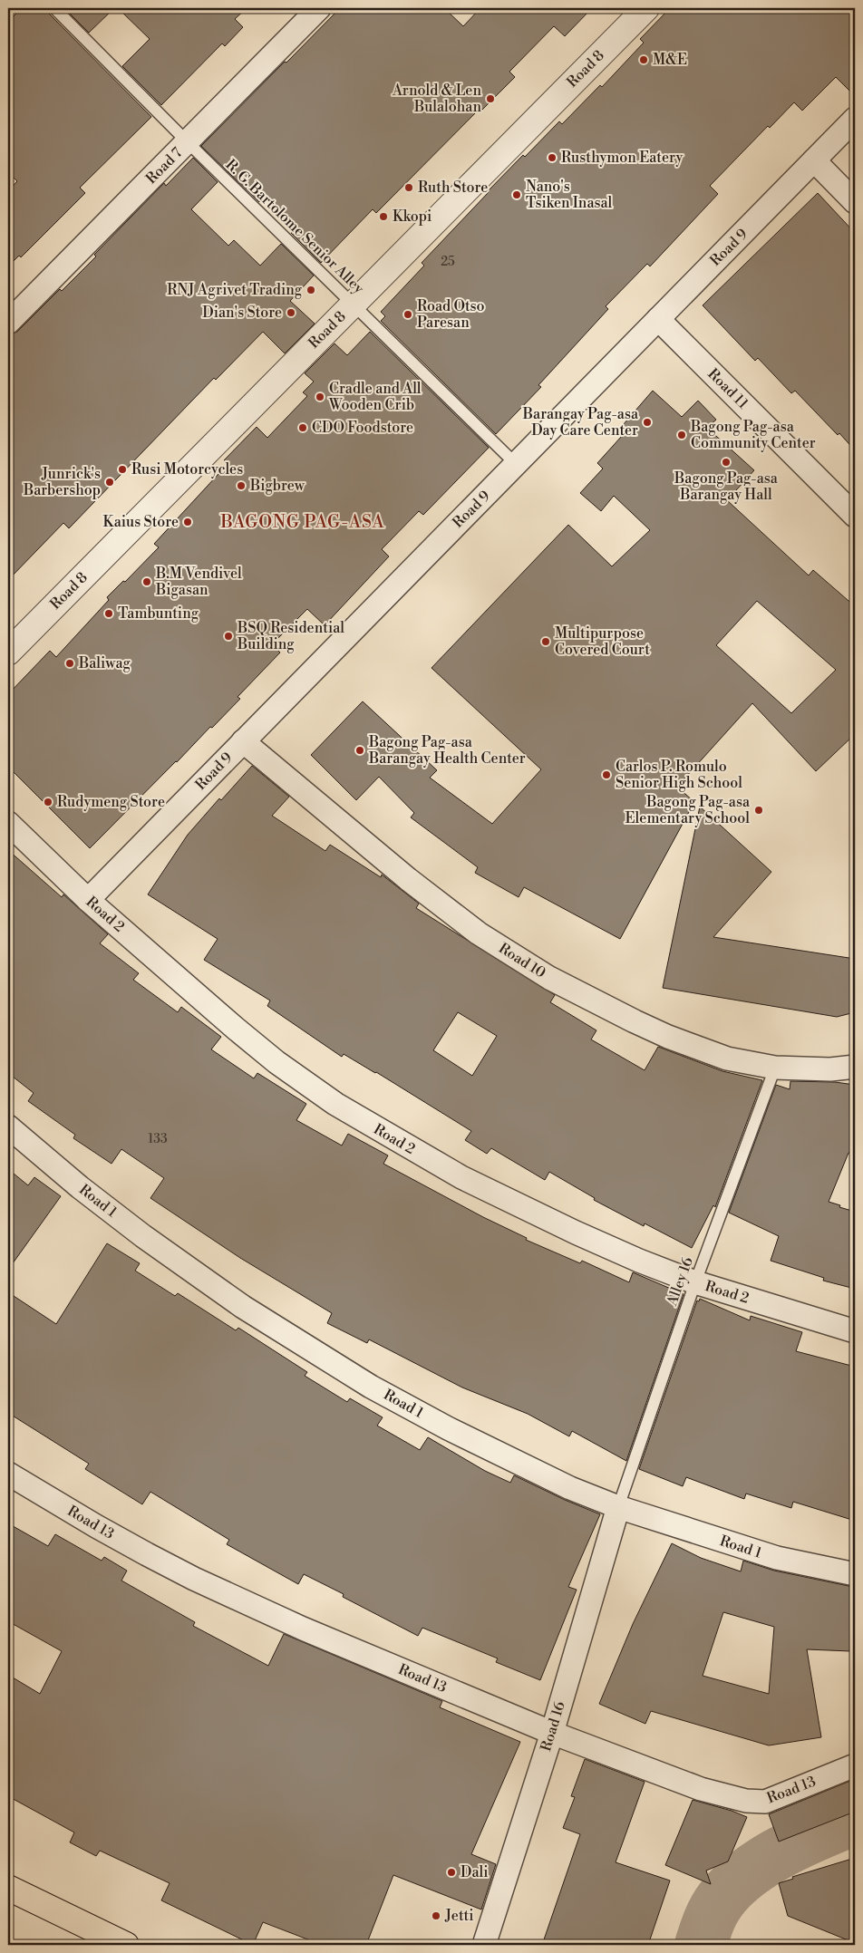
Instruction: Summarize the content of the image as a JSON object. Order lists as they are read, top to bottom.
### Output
{
  "streets": {
    "street": [
      "Road 8",
      "Road 7",
      "Road 9",
      "Road 11",
      "Road 2",
      "Road 10",
      "Road 1",
      "Road 13",
      "Road 16"
    ],
    "lane": ["R. G. Bartolome Senior Alley", "Alley 16"]
  },
  "crossings": [
    ["Road 8", "R. G. Bartolome Senior Alley"],
    ["Road 7", "R. G. Bartolome Senior Alley"],
    ["R. G. Bartolome Senior Alley", "Road 9"],
    ["Road 9", "Road 11"],
    ["Road 9", "Road 2"],
    ["Road 9", "Road 10"],
    ["Road 2", "Alley 16"],
    ["Road 10", "Alley 16"],
    ["Road 1", "Alley 16"],
    ["Road 1", "Road 16"],
    ["Alley 16", "Road 16"],
    ["Road 13", "Road 16"]
  ],
  "districts": ["BAGONG PAG-ASA"],
  "places": [
    "M&E",
    "Arnold & Len Bulalohan",
    "Rusthymon Eatery",
    "Ruth Store",
    "Nano's Tsiken Inasal",
    "Kkopi",
    "RNJ Agrivet Trading",
    "Dian's Store",
    "Road Otso Paresan",
    "Cradle and All Wooden Crib",
    "Barangay Pag-asa Day Care Center",
    "CDO Foodstore",
    "Bagong Pag-asa Community Center",
    "Bagong Pag-asa Barangay Hall",
    "Rusi Motorcycles",
    "Junrick's Barbershop",
    "Bigbrew",
    "Kaius Store",
    "B.M Vendivel Bigasan",
    "Tambunting",
    "BSQ Residential Building",
    "Multipurpose Covered Court",
    "Baliwag",
    "Bagong Pag-asa Barangay Health Center",
    "Carlos P. Romulo Senior High School",
    "Rudymeng Store",
    "Bagong Pag-asa Elementary School",
    "Dali",
    "Jetti"
  ],
  "house_numbers": ["25", "133"]
}
